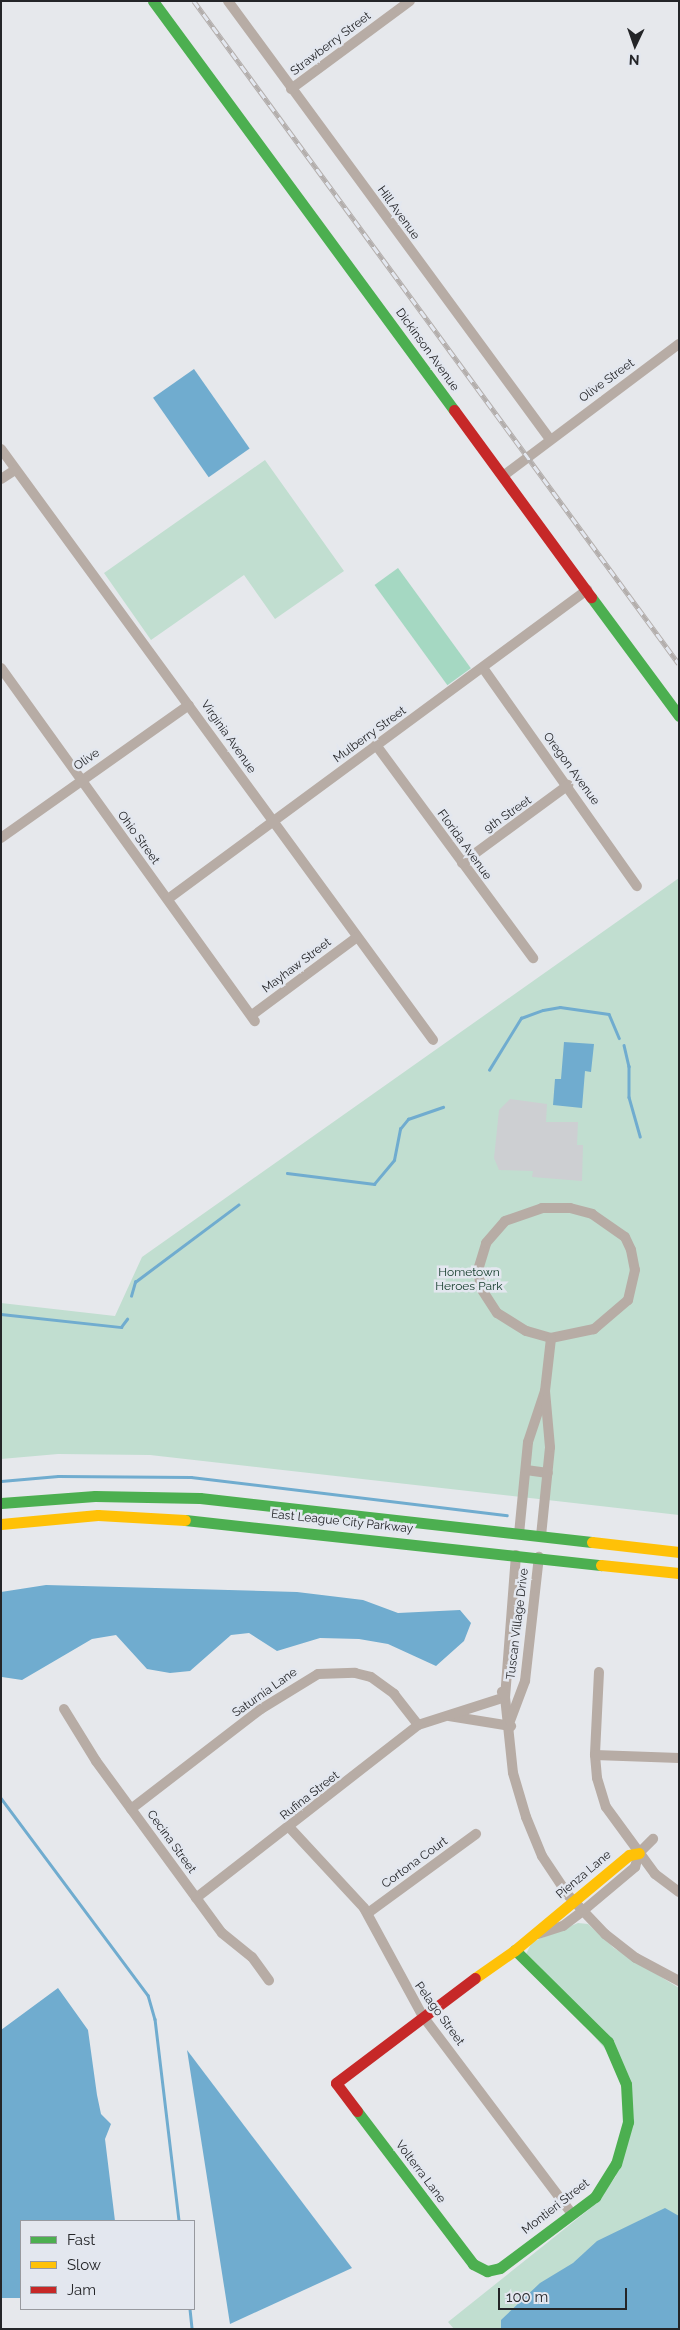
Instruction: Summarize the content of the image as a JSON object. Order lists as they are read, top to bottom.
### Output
{
  "streets": {
    "street": [
      "Strawberry Street",
      "Hill Avenue",
      "Dickinson Avenue",
      "Olive Street",
      "Mulberry Street",
      "Virginia Avenue",
      "Olive",
      "Oregon Avenue",
      "9th Street",
      "Ohio Street",
      "Florida Avenue",
      "Mayhaw Street",
      "East League City Parkway",
      "Tuscan Village Drive",
      "Saturnia Lane",
      "Rufina Street",
      "Cecina Street",
      "Cortona Court",
      "Pienza Lane",
      "Pelago Street",
      "Volterra Lane",
      "Montieri Street"
    ]
  },
  "crossings": [
    ["Strawberry Street", "Hill Avenue"],
    ["Hill Avenue", "Olive Street"],
    ["Dickinson Avenue", "Olive Street"],
    ["Dickinson Avenue", "Mulberry Street"],
    ["Mulberry Street", "Virginia Avenue"],
    ["Mulberry Street", "Oregon Avenue"],
    ["Mulberry Street", "Ohio Street"],
    ["Mulberry Street", "Florida Avenue"],
    ["Virginia Avenue", "Olive"],
    ["Virginia Avenue", "Mayhaw Street"],
    ["Olive", "Ohio Street"],
    ["Oregon Avenue", "9th Street"],
    ["9th Street", "Florida Avenue"],
    ["Ohio Street", "Mayhaw Street"],
    ["East League City Parkway", "Tuscan Village Drive"],
    ["Tuscan Village Drive", "Rufina Street"],
    ["Tuscan Village Drive", "Pienza Lane"],
    ["Saturnia Lane", "Rufina Street"],
    ["Saturnia Lane", "Cecina Street"],
    ["Rufina Street", "Cecina Street"],
    ["Rufina Street", "Pelago Street"],
    ["Cortona Court", "Pelago Street"],
    ["Pienza Lane", "Pelago Street"],
    ["Pienza Lane", "Volterra Lane"],
    ["Pienza Lane", "Montieri Street"],
    ["Pelago Street", "Montieri Street"],
    ["Volterra Lane", "Montieri Street"]
  ],
  "parks": ["Hometown Heroes Park"],
  "legend": ["Fast", "Slow", "Jam"],
  "scale_bar": "100 m",
  "north": "bottom"
}
